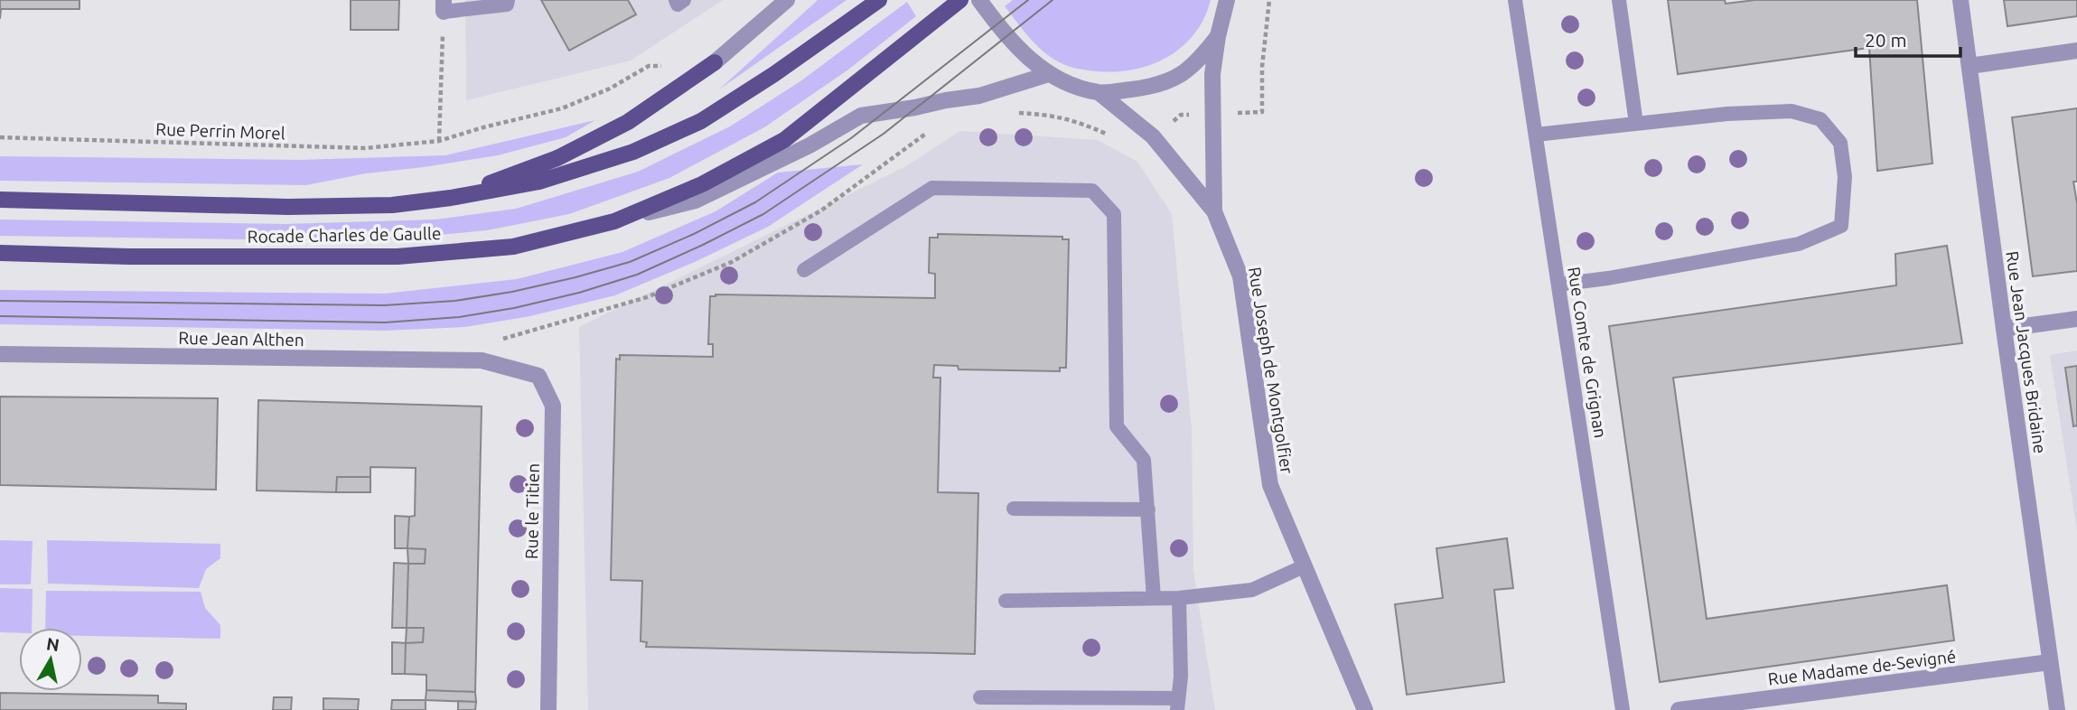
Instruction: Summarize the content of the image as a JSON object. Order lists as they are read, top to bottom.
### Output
{
  "streets": {
    "main road": ["Rocade Charles de Gaulle"],
    "street": [
      "Rue Jean Althen",
      "Rue Jean Jacques Bridaine",
      "Rue Joseph de Montgolfier",
      "Rue le Titien",
      "Rue Madame de-Sevigné"
    ],
    "lane": ["Rue Comte de Grignan"],
    "path": ["Rue Perrin Morel"]
  },
  "crossings": [
    ["Rue Jean Althen", "Rue le Titien"],
    ["Rue Jean Jacques Bridaine", "Rue Madame de-Sevigné"]
  ],
  "scale_bar": "20 m",
  "north": "top"
}
